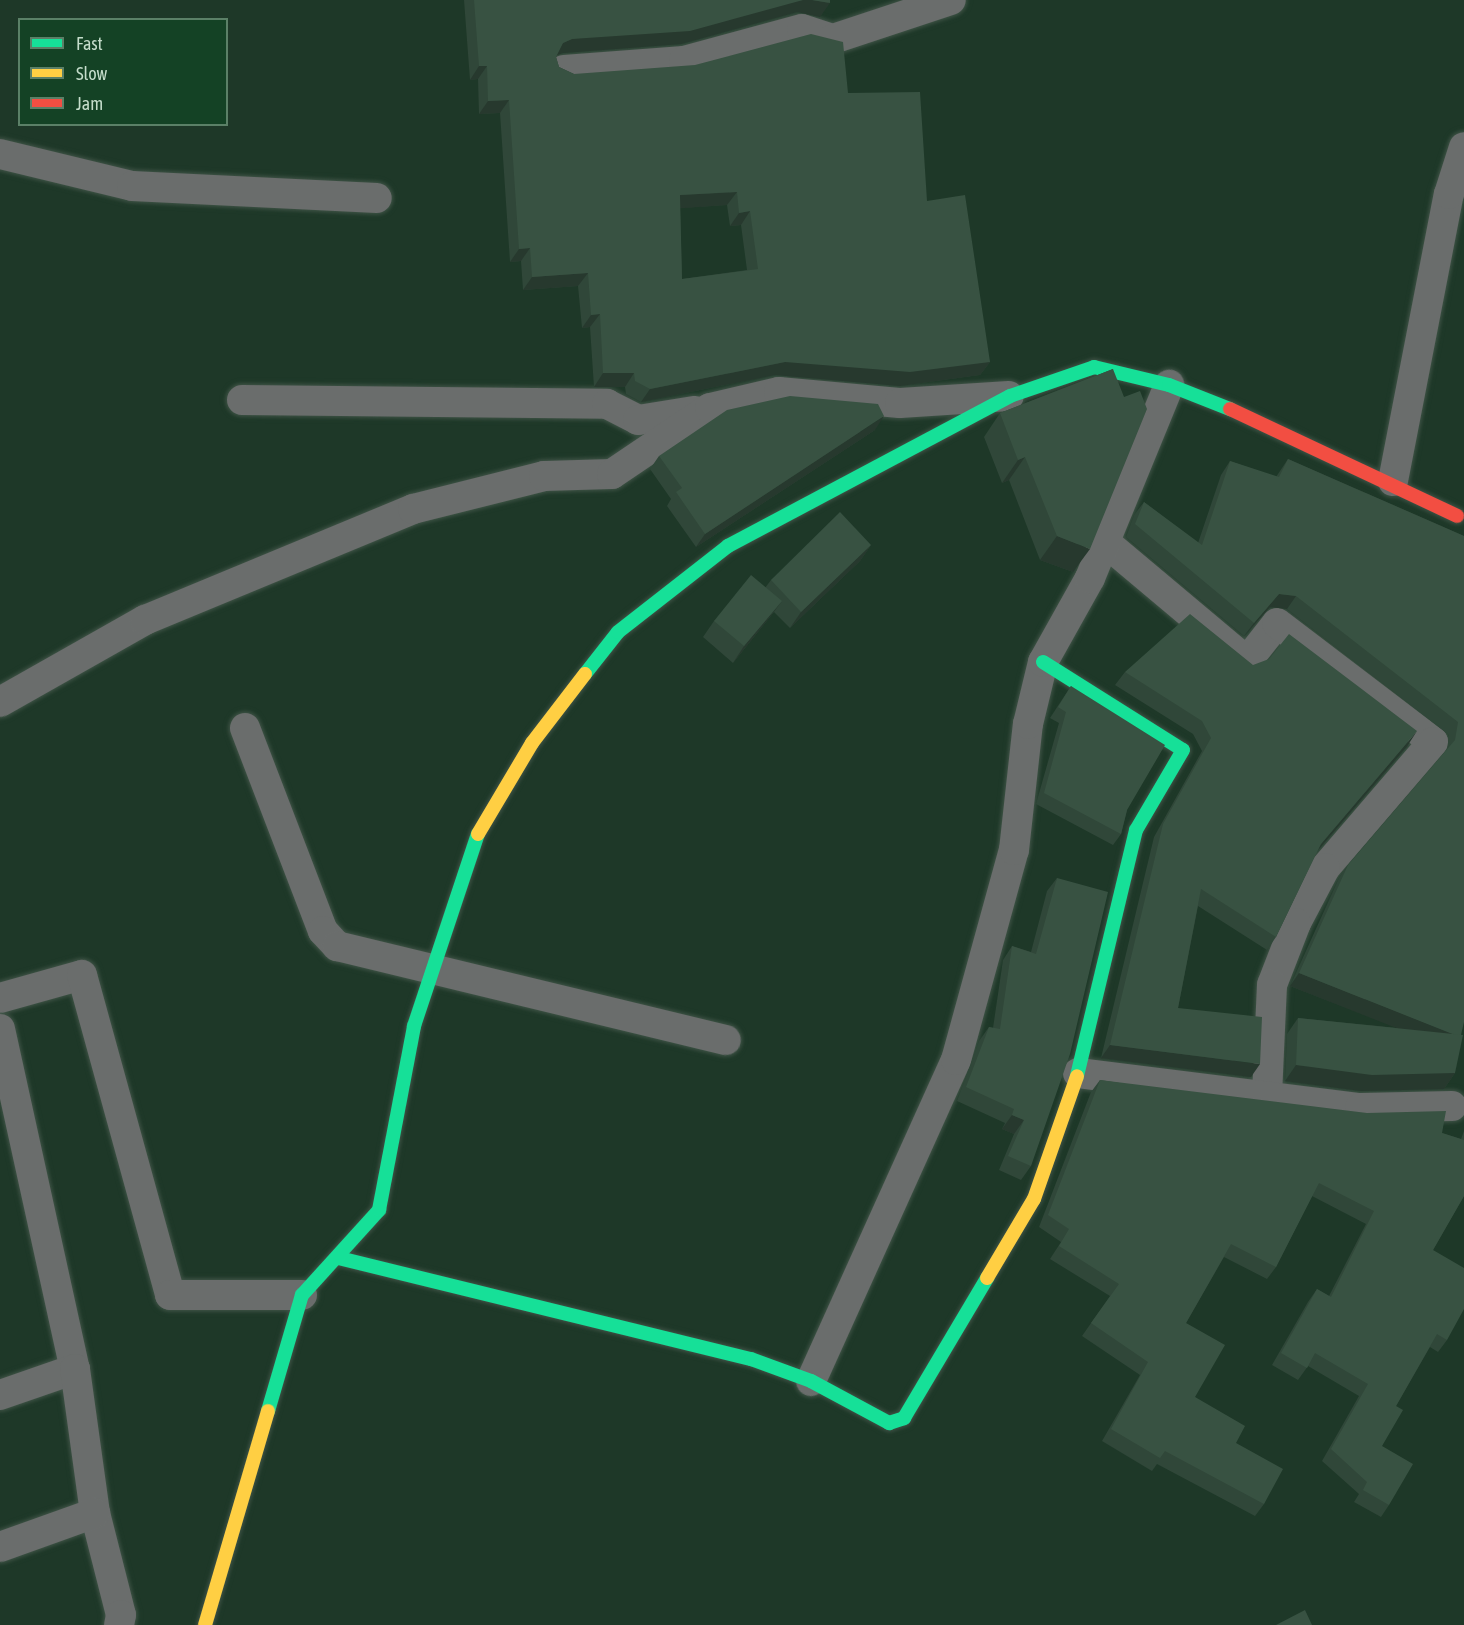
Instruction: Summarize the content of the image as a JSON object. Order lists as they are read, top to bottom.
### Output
{
  "legend": ["Fast", "Slow", "Jam"]
}
